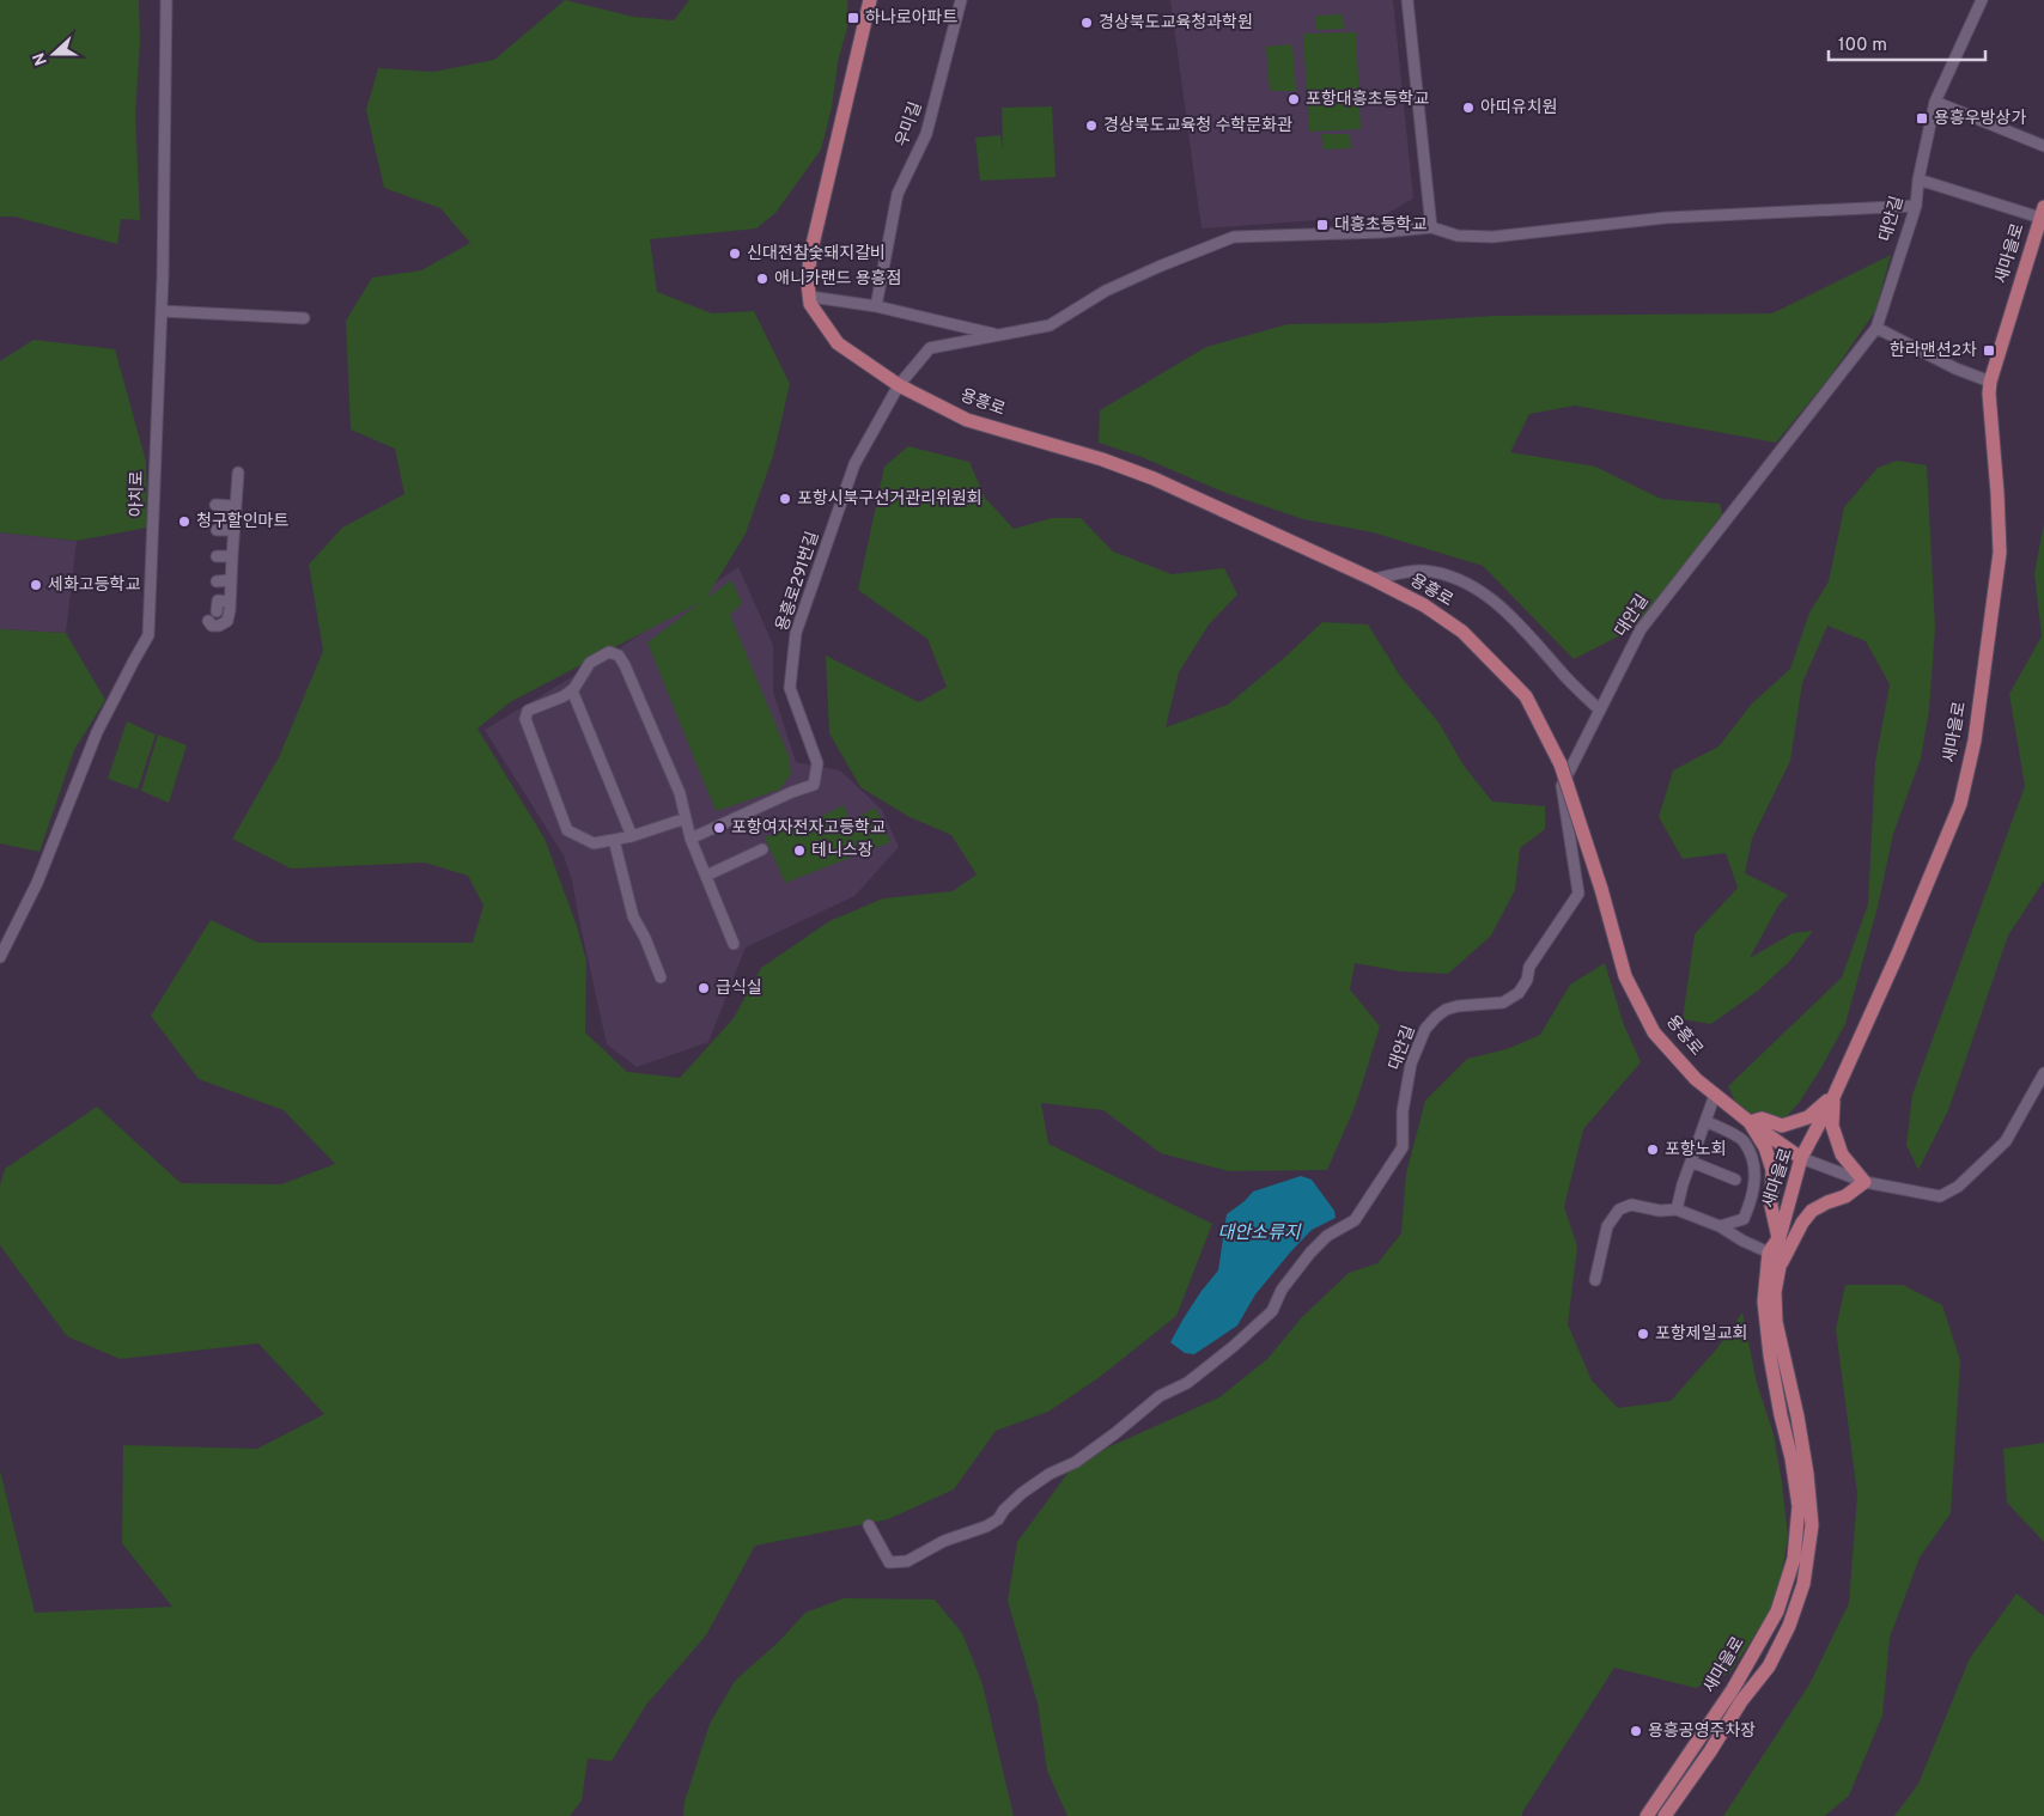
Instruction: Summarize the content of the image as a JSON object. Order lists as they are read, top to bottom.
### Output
{
  "streets": {
    "main road": ["새마을로", "용흥로"],
    "street": [
      "우미길",
      "대안길",
      "아치로",
      "용흥로291번길"
    ]
  },
  "crossings": [
    ["새마을로", "용흥로"],
    ["용흥로", "용흥로291번길"]
  ],
  "water": ["대안소류지"],
  "places": {
    "transit": [
      "하나로아파트",
      "용흥우방상가",
      "대흥초등학교",
      "한라맨션2차"
    ],
    "other": [
      "경상북도교육청과학원",
      "포항대흥초등학교",
      "아띠유치원",
      "경상북도교육청 수학문화관",
      "신대전참숯돼지갈비",
      "애니카랜드 용흥점",
      "포항시북구선거관리위원회",
      "청구할인마트",
      "세화고등학교",
      "포항여자전자고등학교",
      "테니스장",
      "급식실",
      "포항노회",
      "포항제일교회",
      "용흥공영주차장"
    ]
  },
  "scale_bar": "100 m",
  "north": "left"
}
